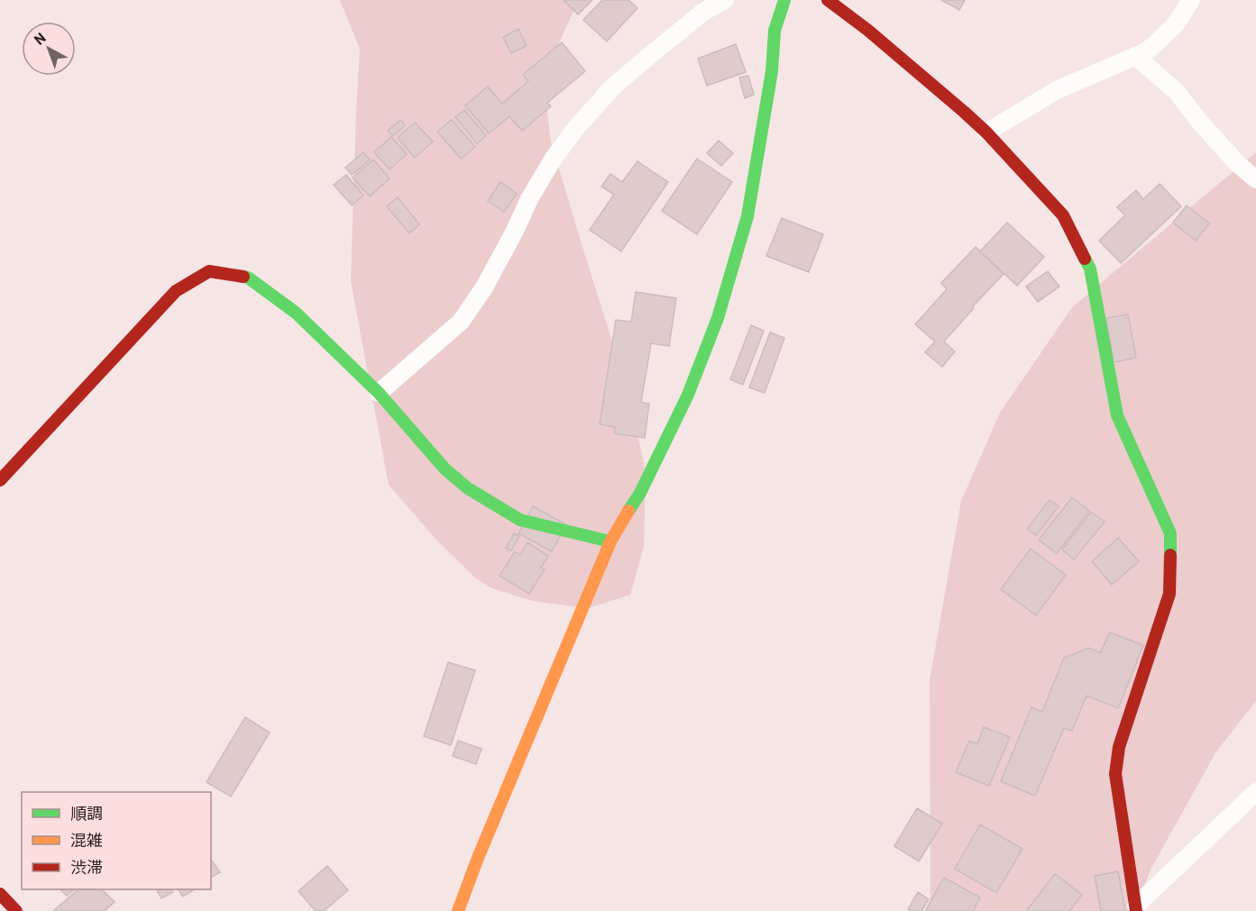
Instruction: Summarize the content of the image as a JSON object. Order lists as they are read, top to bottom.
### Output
{
  "legend": ["順調", "混雑", "渋滞"],
  "north": "top left"
}
